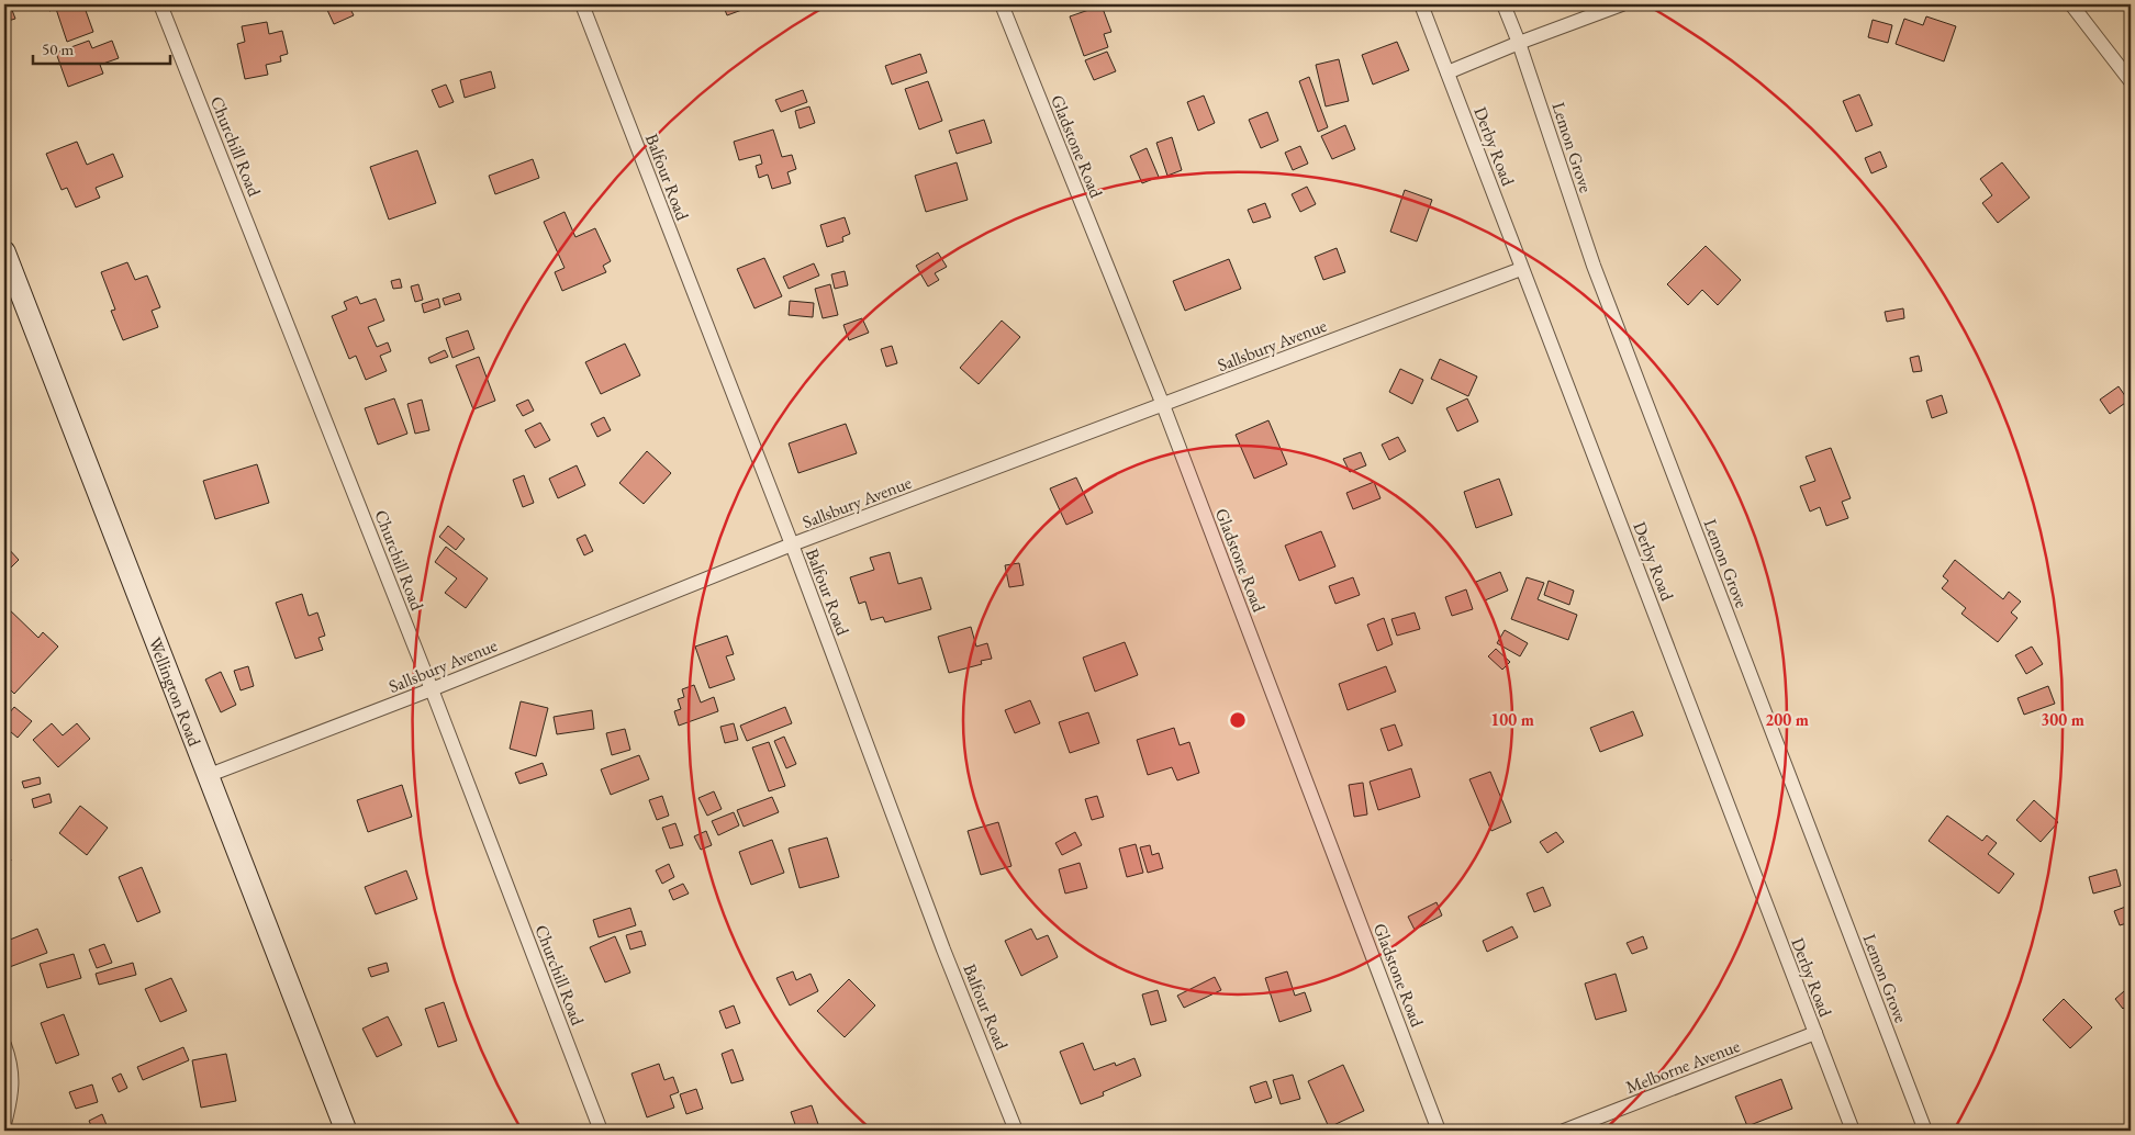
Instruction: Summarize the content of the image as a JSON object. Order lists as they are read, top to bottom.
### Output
{
  "streets": {
    "main road": ["Wellington Road"],
    "street": [
      "Churchill Road",
      "Gladstone Road",
      "Derby Road",
      "Lemon Grove",
      "Balfour Road",
      "Sallsbury Avenue",
      "Melborne Avenue"
    ]
  },
  "crossings": [
    ["Churchill Road", "Sallsbury Avenue"],
    ["Gladstone Road", "Sallsbury Avenue"],
    ["Derby Road", "Sallsbury Avenue"],
    ["Derby Road", "Melborne Avenue"],
    ["Balfour Road", "Sallsbury Avenue"],
    ["Sallsbury Avenue", "Wellington Road"]
  ],
  "scale_bar": "50 m",
  "rings": ["100 m", "200 m", "300 m"]
}
